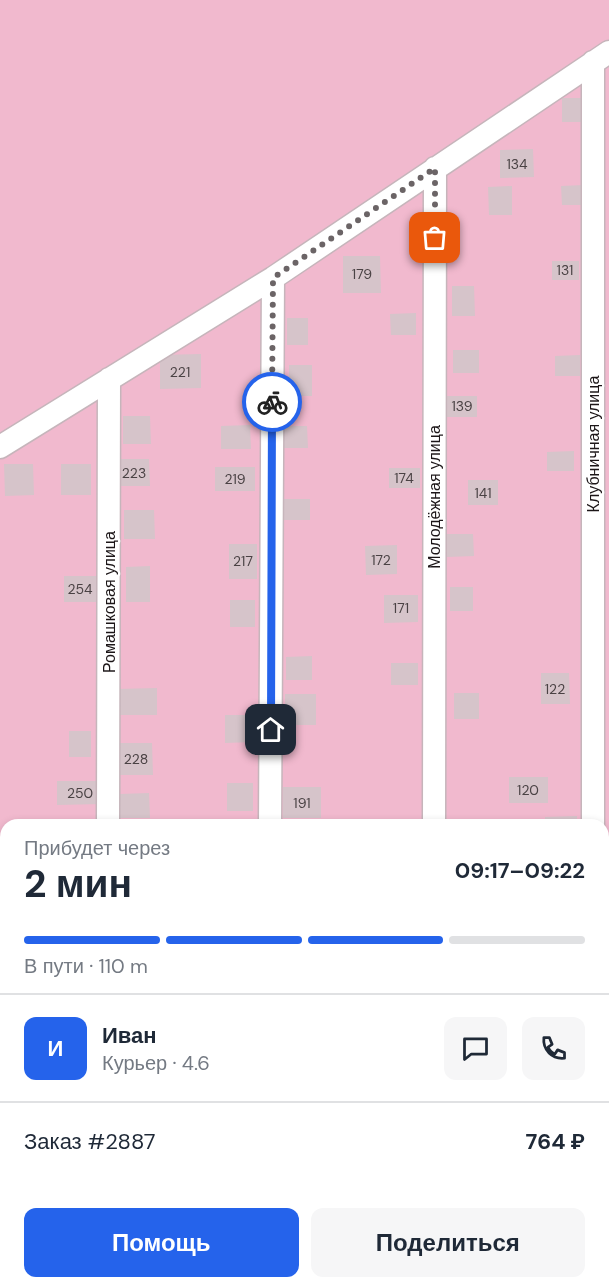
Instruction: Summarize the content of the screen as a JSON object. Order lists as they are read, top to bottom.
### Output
{
  "streets": {
    "street": ["Клубничная улица", "Молодёжная улица", "Ромашковая улица"]
  },
  "house_numbers": [
    "134",
    "131",
    "179",
    "221",
    "139",
    "223",
    "174",
    "219",
    "141",
    "172",
    "217",
    "254",
    "171",
    "122",
    "228",
    "120",
    "250",
    "191"
  ],
  "page": {
    "heading": ["2 мин", "Прибудет через", "09:17–09:22"],
    "panel": [
      "Иван",
      "Курьер · 4.6",
      "Заказ #2887",
      "764 ₽"
    ],
    "bar": "В пути · 110 m",
    "round": "И",
    "buttons": ["Помощь", "Поделиться"]
  }
}
